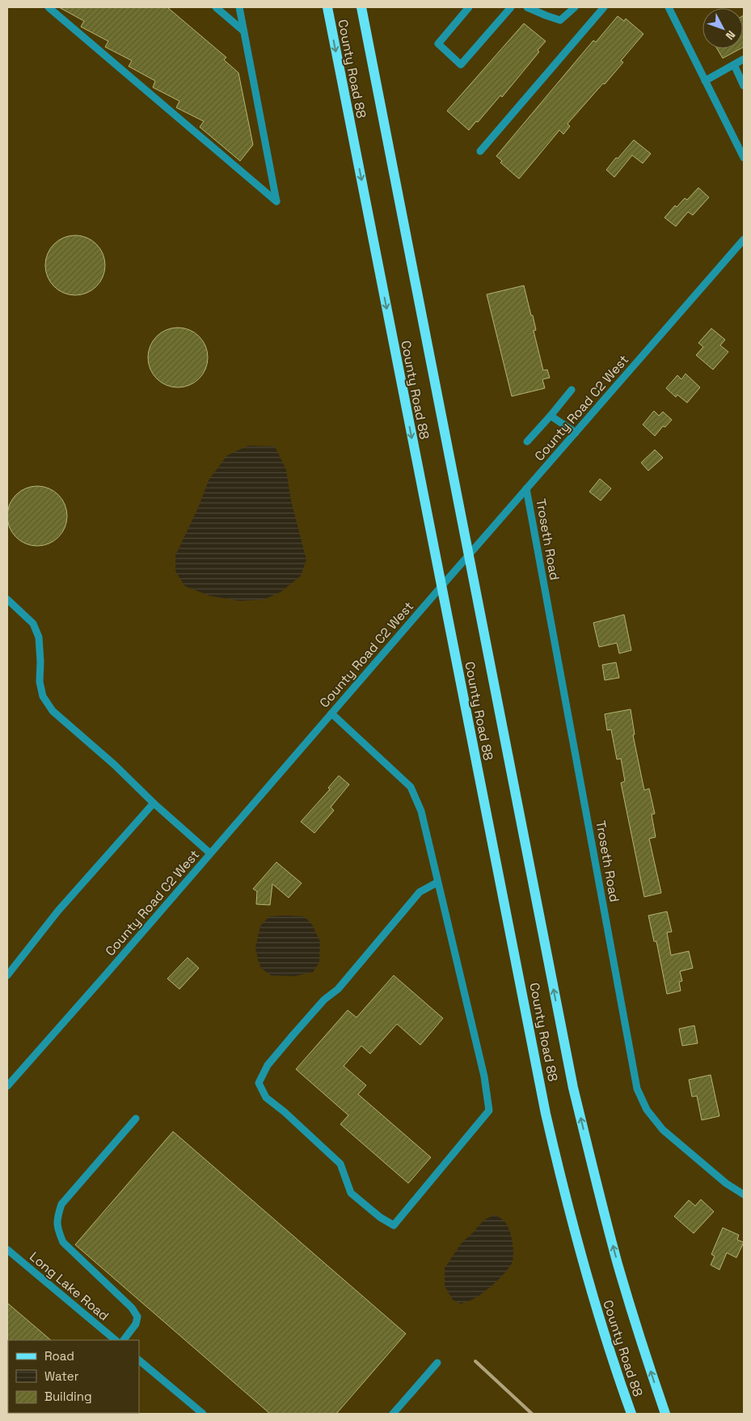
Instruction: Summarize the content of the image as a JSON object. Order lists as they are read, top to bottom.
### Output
{
  "streets": {
    "main road": ["County Road 88"],
    "street": ["County Road C2 West", "Troseth Road", "Long Lake Road"]
  },
  "crossings": [
    ["County Road 88", "County Road C2 West"],
    ["County Road C2 West", "Troseth Road"]
  ],
  "legend": ["Road", "Water", "Building"],
  "north": "bottom right"
}
